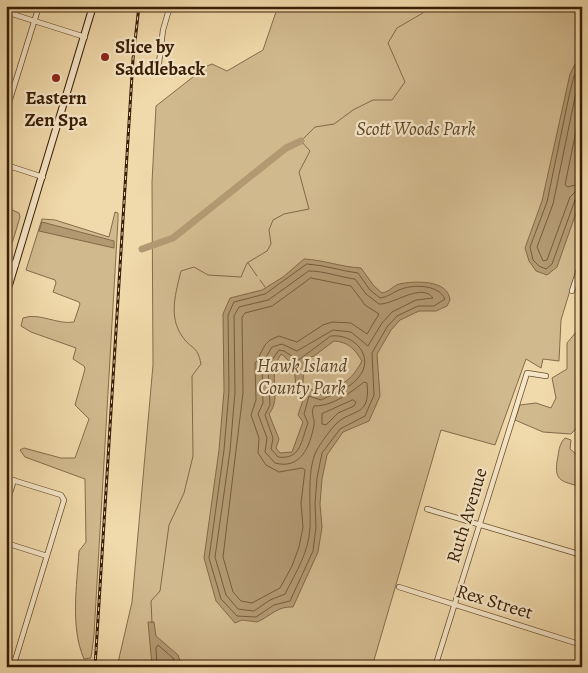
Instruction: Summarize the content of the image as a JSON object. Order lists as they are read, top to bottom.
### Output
{
  "streets": {
    "street": ["Ruth Avenue", "Rex Street"]
  },
  "crossings": [
    ["Ruth Avenue", "Rex Street"]
  ],
  "parks": ["Scott Woods Park", "Hawk Island County Park"],
  "places": ["Slice by Saddleback", "Eastern Zen Spa"]
}
